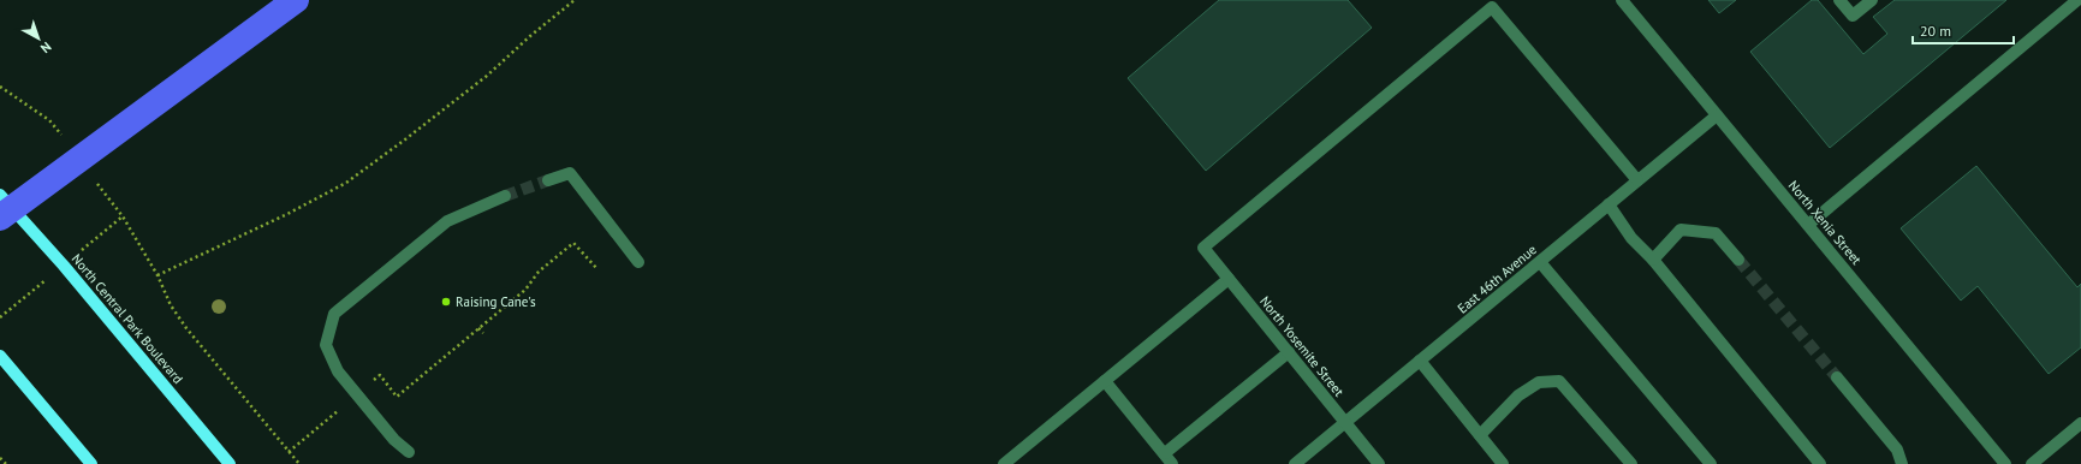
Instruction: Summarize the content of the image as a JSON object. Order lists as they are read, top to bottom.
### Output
{
  "streets": {
    "main road": ["North Central Park Boulevard"],
    "street": ["North Xenia Street", "East 46th Avenue", "North Yosemite Street"]
  },
  "crossings": [
    ["North Xenia Street", "East 46th Avenue"],
    ["East 46th Avenue", "North Yosemite Street"]
  ],
  "places": ["Raising Cane's"],
  "scale_bar": "20 m",
  "north": "bottom right"
}
